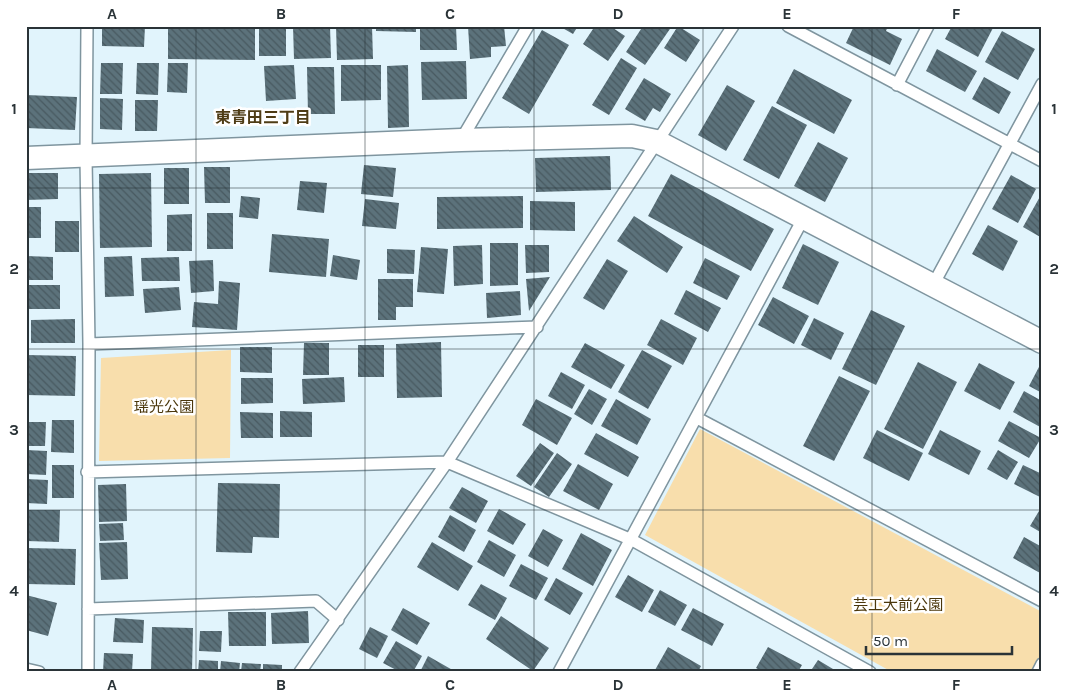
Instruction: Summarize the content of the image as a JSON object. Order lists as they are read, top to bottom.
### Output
{
  "districts": ["東青田三丁目"],
  "parks": ["瑶光公園", "芸工大前公園"],
  "scale_bar": "50 m",
  "grid": {
    "columns": [
      "A",
      "B",
      "C",
      "D",
      "E",
      "F"
    ],
    "rows": [
      "1",
      "2",
      "3",
      "4"
    ]
  }
}
